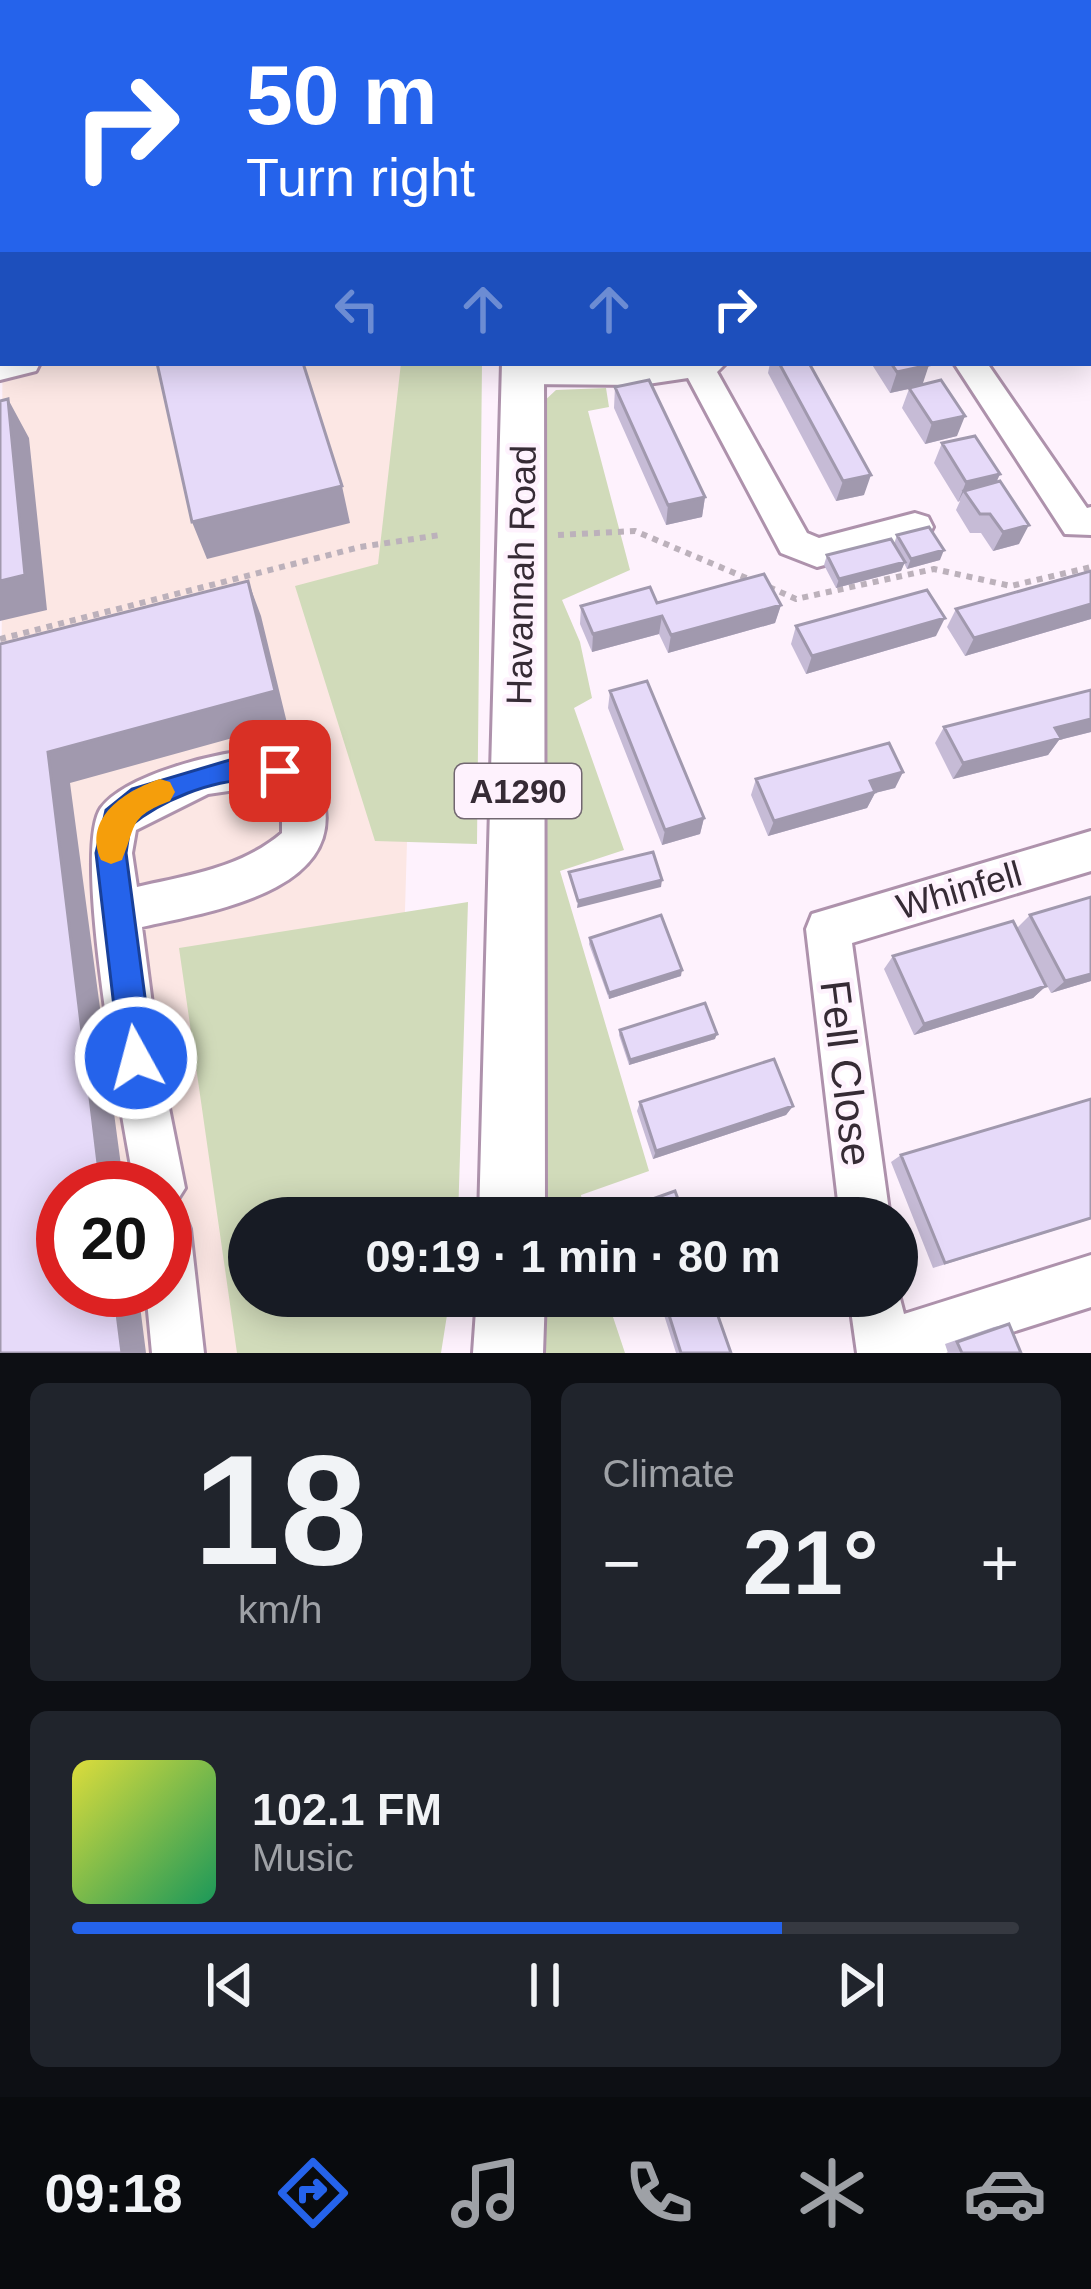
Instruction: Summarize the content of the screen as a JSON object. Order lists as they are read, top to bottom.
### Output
{
  "streets": {
    "main road": ["Havannah Road", "A1290"],
    "street": ["Whinfell", "Fell Close"]
  },
  "crossings": [
    ["Whinfell", "Fell Close"]
  ],
  "page": {
    "turn": ["50 m", "Turn right"],
    "limit": "20",
    "trip": "09:19 · 1 min · 80 m",
    "tile": [
      ["18", "km/h"],
      "Climate"
    ],
    "heat": ["−", "21°", "+"],
    "song": ["102.1 FM", "Music"],
    "tabs": "09:18"
  }
}
